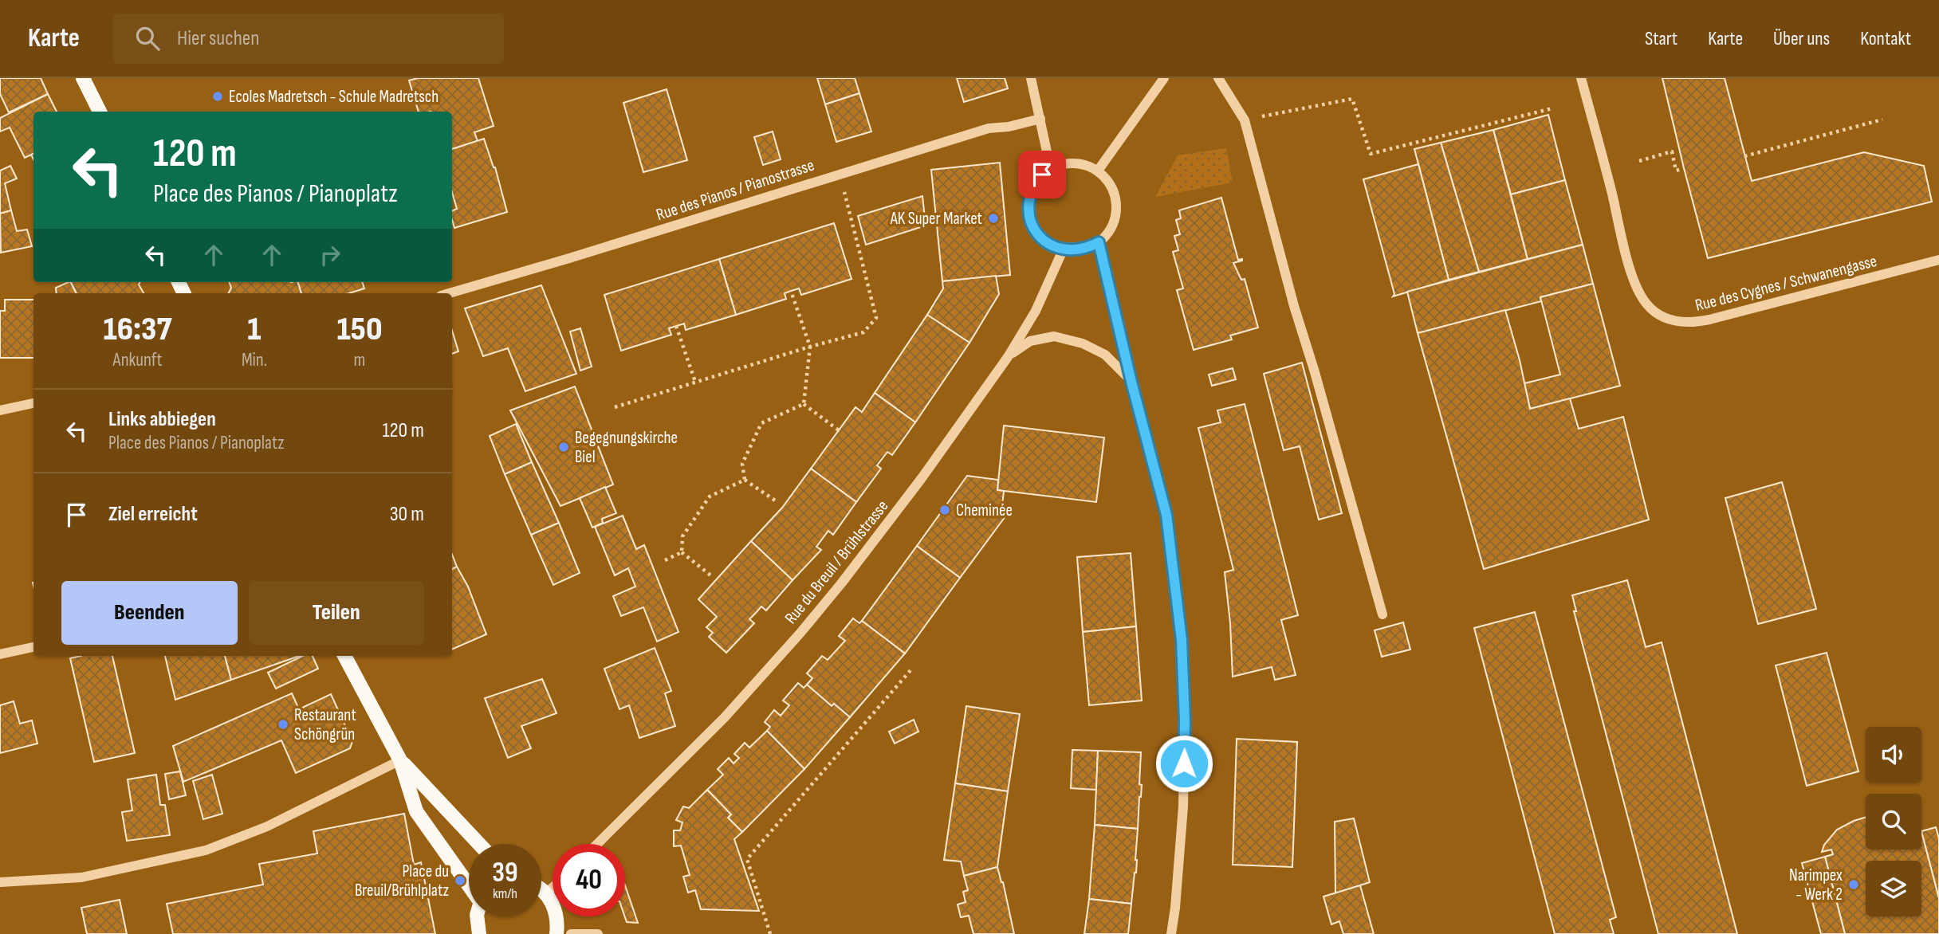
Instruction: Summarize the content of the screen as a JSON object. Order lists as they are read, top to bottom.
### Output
{
  "streets": {
    "street": ["Rue des Pianos / Pianostrasse", "Rue des Cygnes / Schwanengasse", "Rue du Breuil / Brühlstrasse"]
  },
  "places": [
    "Ecoles Madretsch - Schule Madretsch",
    "AK Super Market",
    "Begegnungskirche Biel",
    "Cheminée",
    "Restaurant Schöngrün",
    "Place du Breuil/Brühlplatz",
    "Narimpex - Werk 2"
  ],
  "page": {
    "header": "Karte",
    "search": "Hier suchen",
    "nav": [
      "Start",
      "Karte",
      "Über uns",
      "Kontakt"
    ],
    "turn": ["120 m", "Place des Pianos / Pianoplatz"],
    "eta": [
      "16:37",
      "Ankunft",
      "1",
      "Min.",
      "150",
      "m"
    ],
    "list": [
      {
        "name": "Links abbiegen",
        "note": "Place des Pianos / Pianoplatz",
        "value": "120 m"
      },
      {
        "name": "Ziel erreicht",
        "value": "30 m"
      }
    ],
    "buttons": ["Beenden", "Teilen"],
    "speed": "39 km/h",
    "limit": "40"
  }
}
